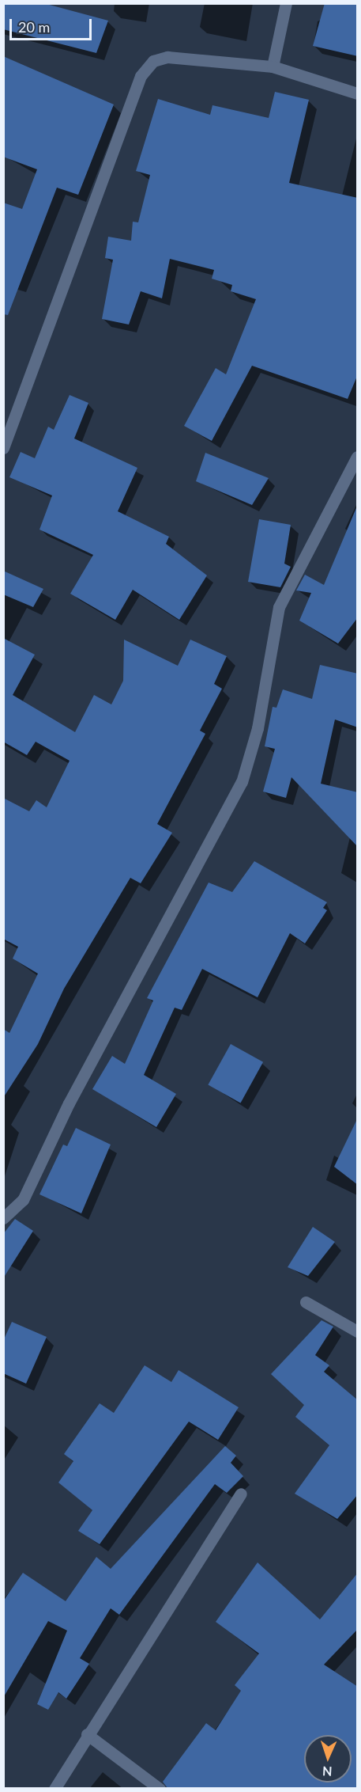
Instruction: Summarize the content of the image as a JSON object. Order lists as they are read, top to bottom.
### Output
{
  "scale_bar": "20 m",
  "north": "bottom"
}
